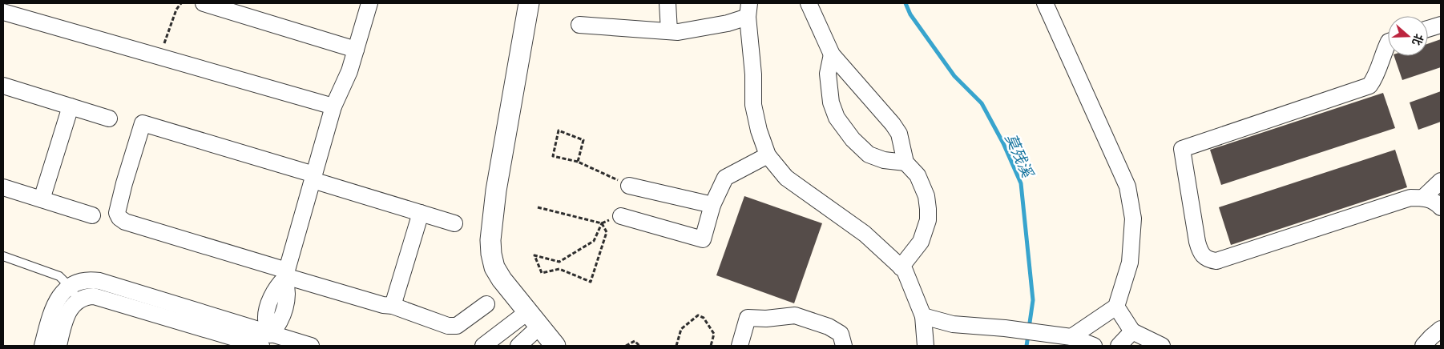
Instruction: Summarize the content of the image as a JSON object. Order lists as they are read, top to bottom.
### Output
{
  "water": ["莫残溪"],
  "north": "right"
}
